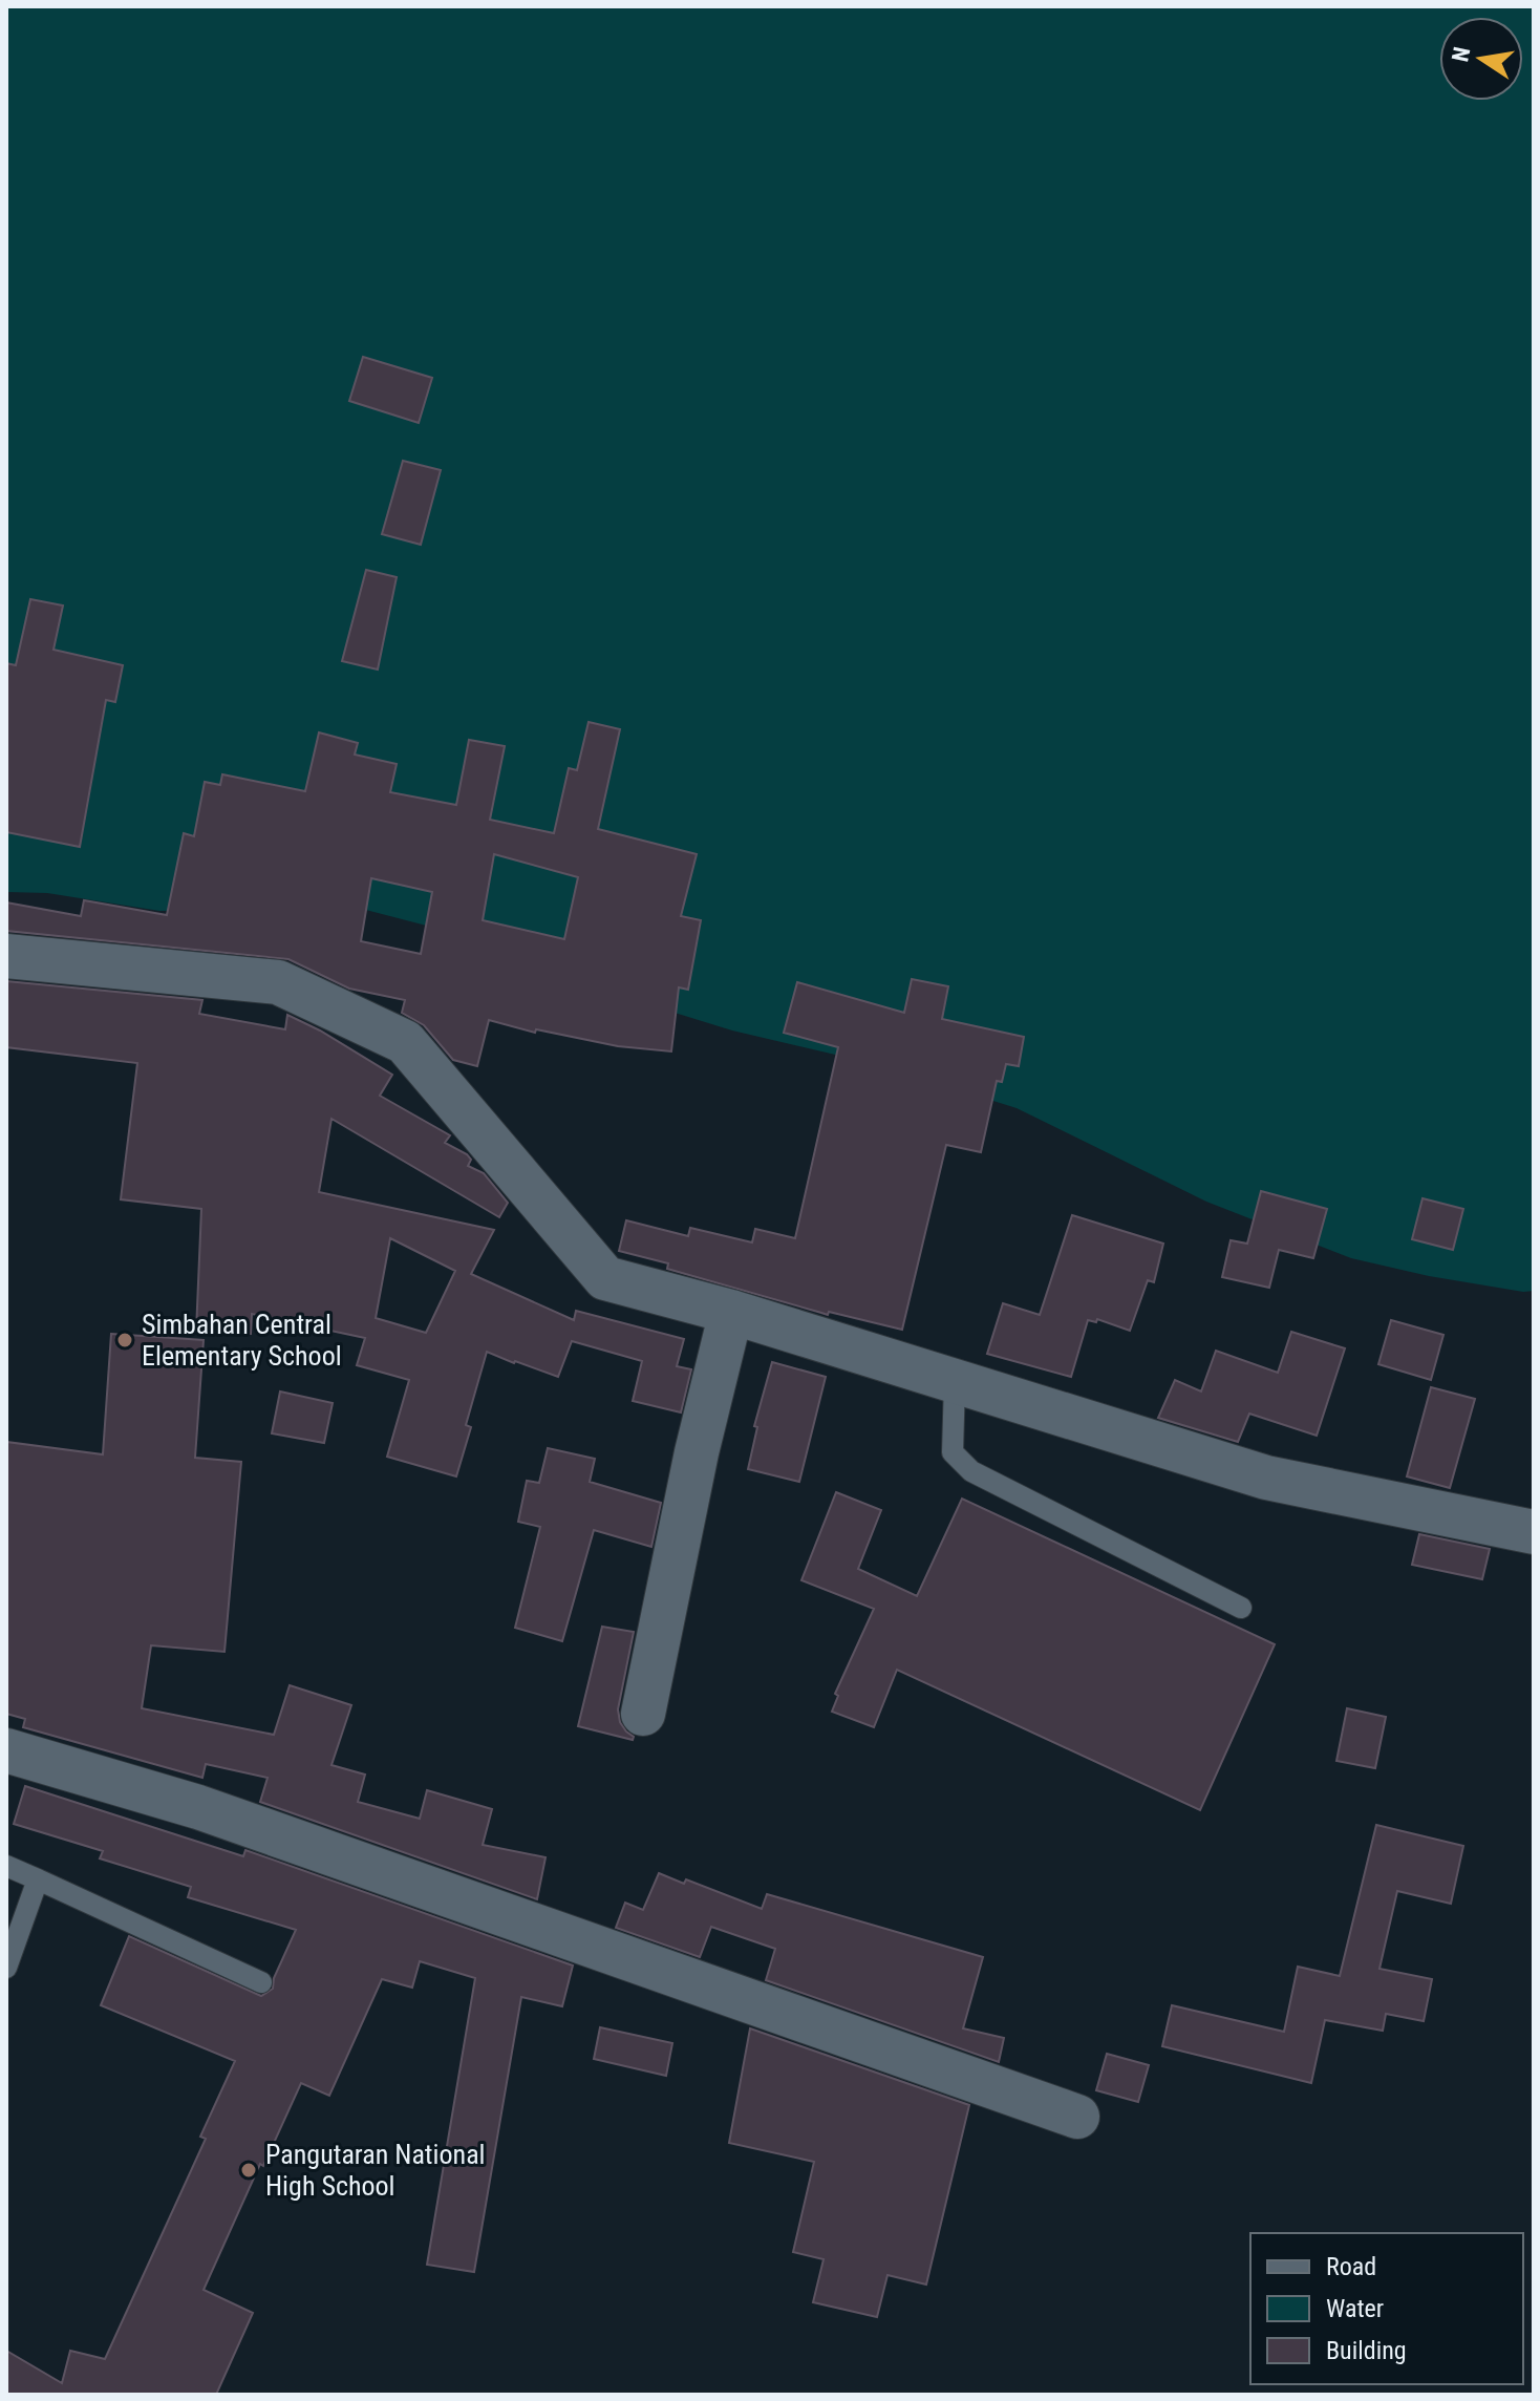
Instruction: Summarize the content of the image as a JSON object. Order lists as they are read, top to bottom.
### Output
{
  "places": ["Simbahan Central Elementary School", "Pangutaran National High School"],
  "legend": ["Road", "Water", "Building"],
  "north": "left"
}
